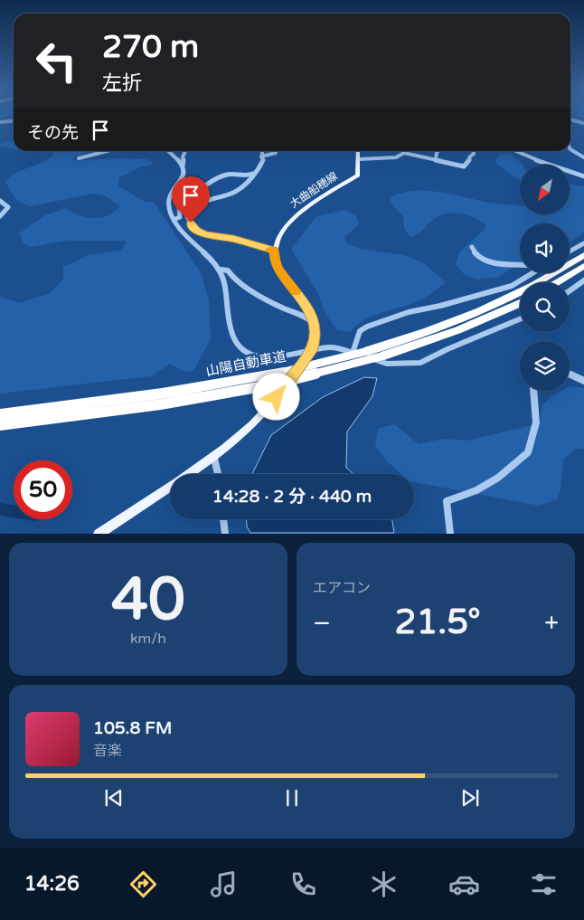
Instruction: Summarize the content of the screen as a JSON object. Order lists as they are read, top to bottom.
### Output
{
  "streets": {
    "highway": ["山陽自動車道"],
    "main road": ["大曲船穂線"]
  },
  "north": "bottom left",
  "page": {
    "turn": ["270 m", "左折"],
    "then": "その先",
    "limit": "50",
    "trip": "14:28 · 2 分 · 440 m",
    "tile": [
      ["40", "km/h"],
      "エアコン"
    ],
    "heat": ["−", "21.5°", "+"],
    "song": ["105.8 FM", "音楽"],
    "tabs": "14:26"
  }
}
